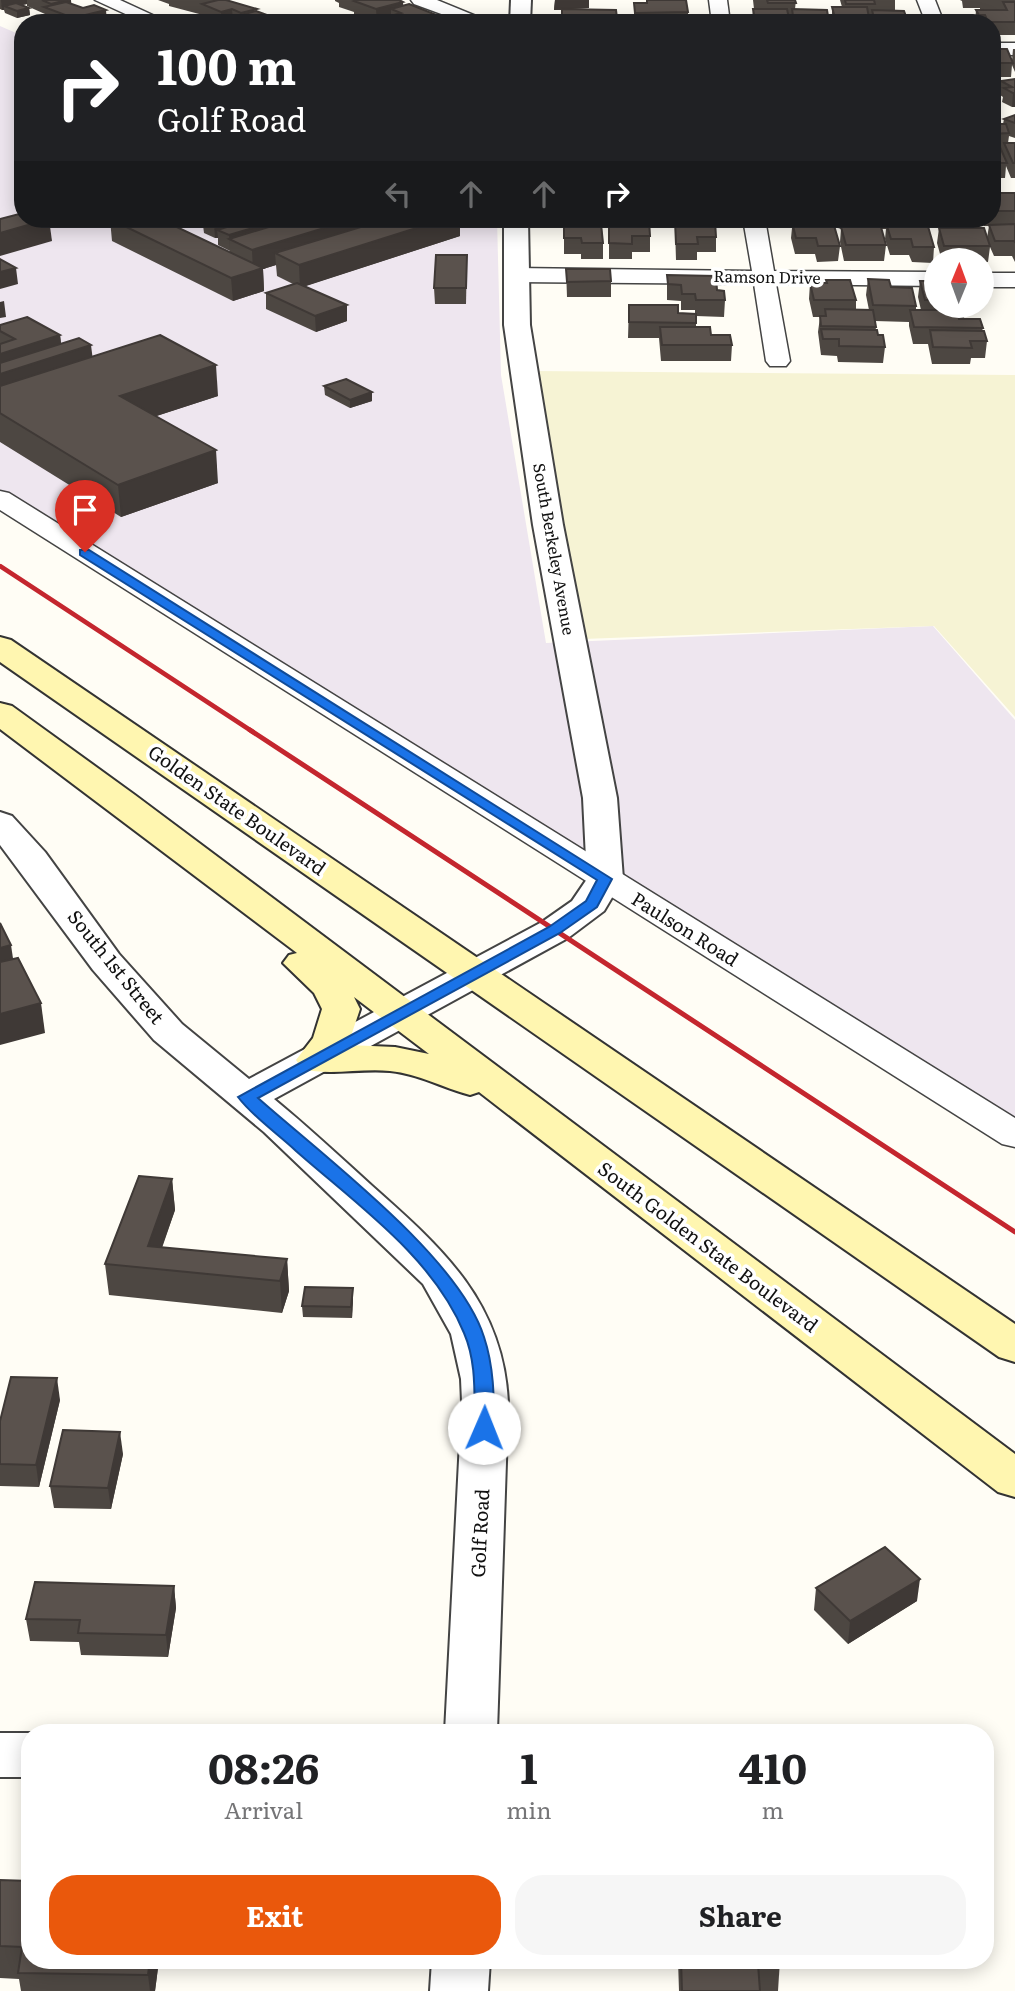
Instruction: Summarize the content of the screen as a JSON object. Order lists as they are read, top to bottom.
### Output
{
  "streets": {
    "main road": ["Golden State Boulevard", "South Golden State Boulevard"],
    "street": [
      "Ramson Drive",
      "South Berkeley Avenue",
      "Paulson Road",
      "South 1st Street",
      "Golf Road"
    ]
  },
  "crossings": [
    ["Ramson Drive", "South Berkeley Avenue"],
    ["South Berkeley Avenue", "Paulson Road"],
    ["South 1st Street", "Golf Road"]
  ],
  "north": "top",
  "page": {
    "turn": ["100 m", "Golf Road"],
    "eta": [
      "08:26",
      "Arrival",
      "1",
      "min",
      "410",
      "m"
    ],
    "buttons": ["Exit", "Share"]
  }
}
